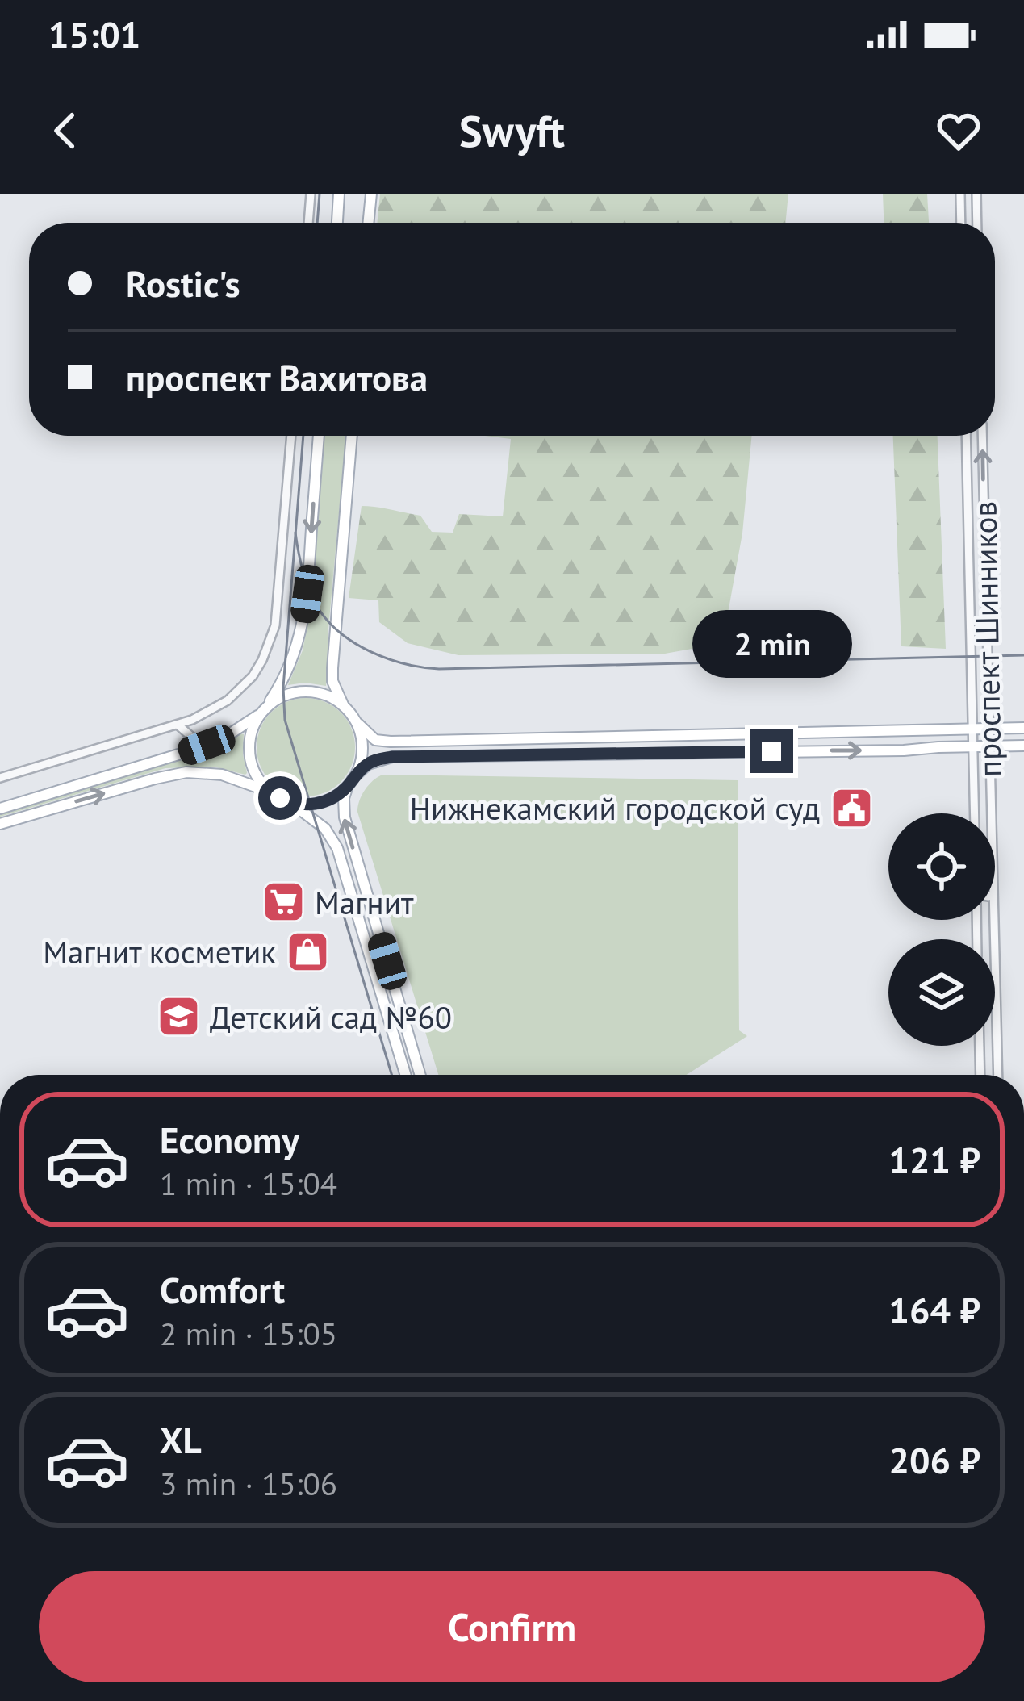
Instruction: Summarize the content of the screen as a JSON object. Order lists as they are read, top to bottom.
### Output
{
  "streets": {
    "street": ["проспект Шинников"]
  },
  "places": {
    "public building": ["Нижнекамский городской суд"],
    "supermarket": ["Магнит"],
    "shop": ["Магнит косметик"],
    "school or university": ["Детский сад №60"]
  },
  "page": {
    "status": "15:01",
    "header": "Swyft",
    "banner": ["Rostic's", "проспект Вахитова"],
    "bubble": "2 min",
    "list": [
      {
        "name": "Economy",
        "note": "1 min · 15:04",
        "value": "121 ₽"
      },
      {
        "name": "Comfort",
        "note": "2 min · 15:05",
        "value": "164 ₽"
      },
      {
        "name": "XL",
        "note": "3 min · 15:06",
        "value": "206 ₽"
      }
    ],
    "buttons": "Confirm"
  }
}
